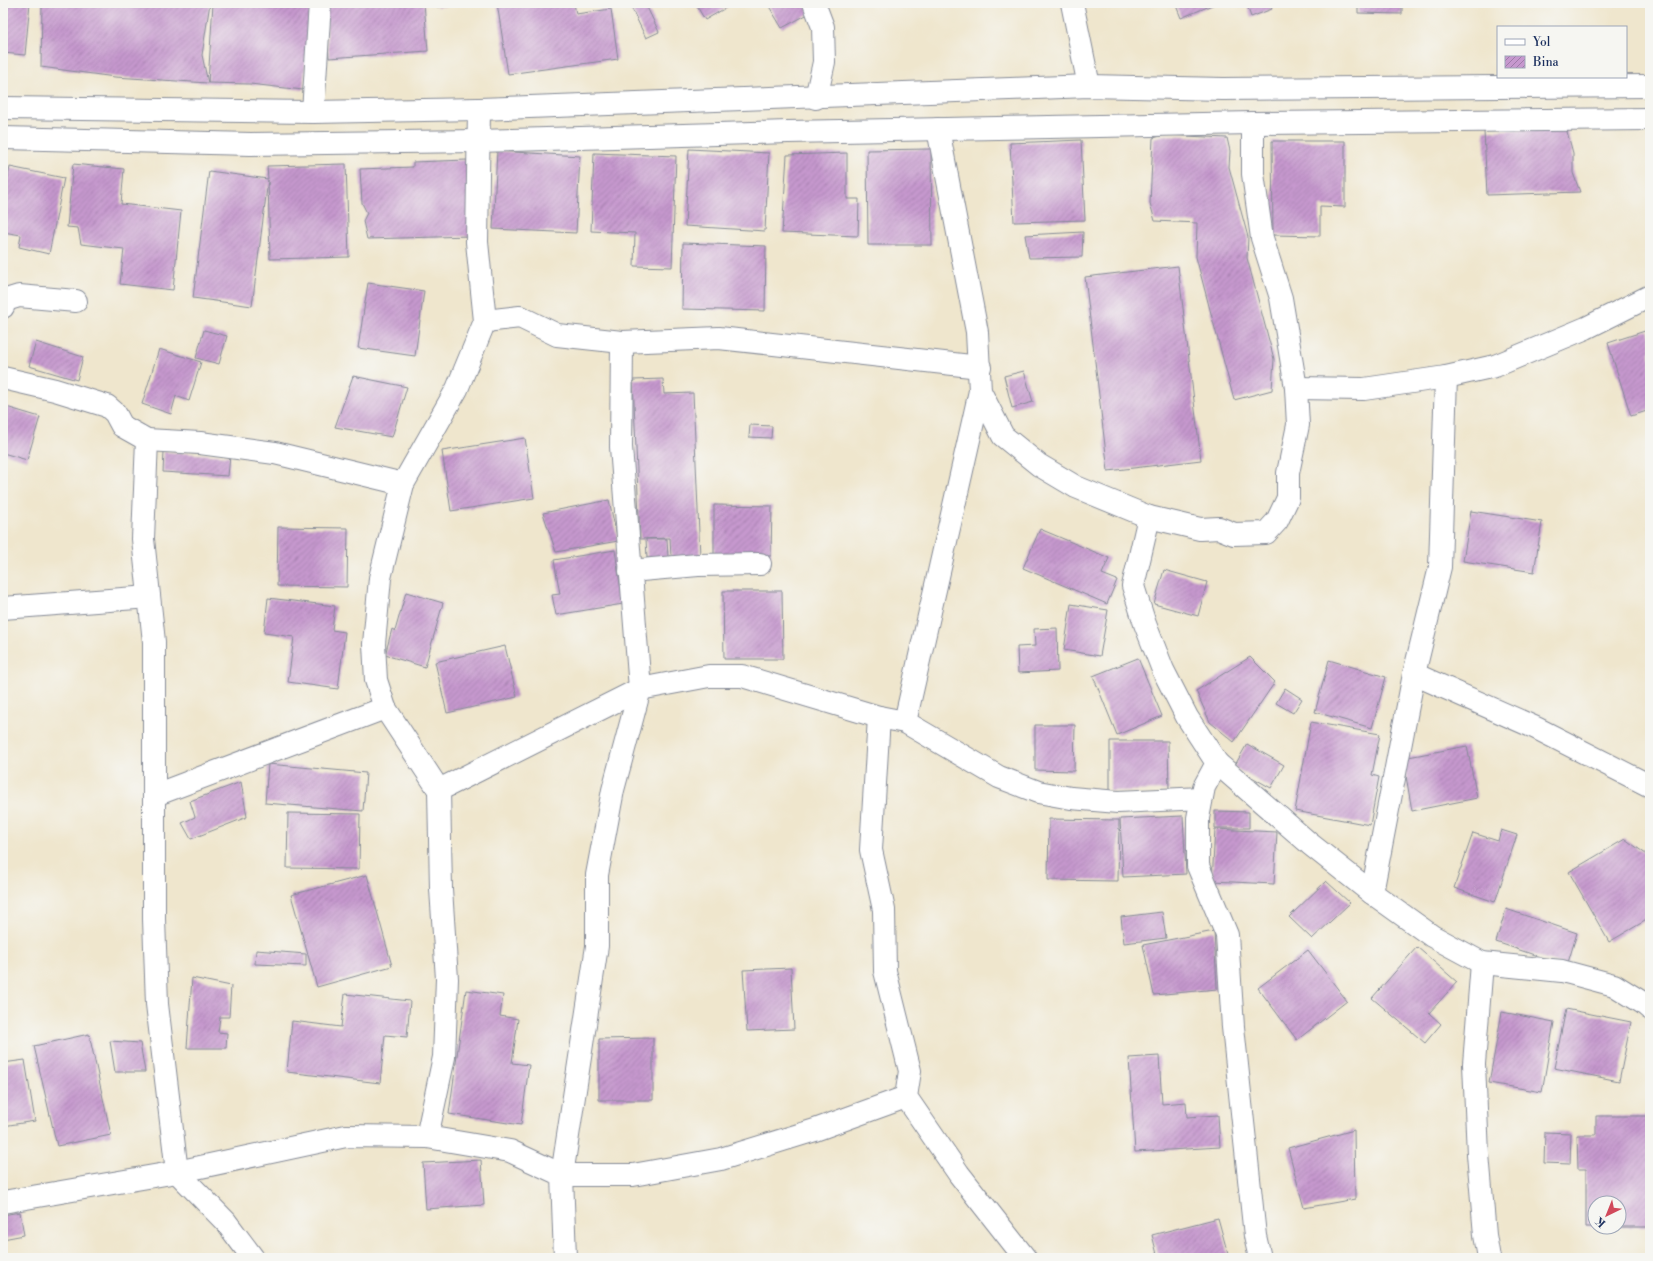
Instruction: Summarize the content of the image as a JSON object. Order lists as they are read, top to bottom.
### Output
{
  "legend": ["Yol", "Bina"],
  "north": "bottom left"
}
